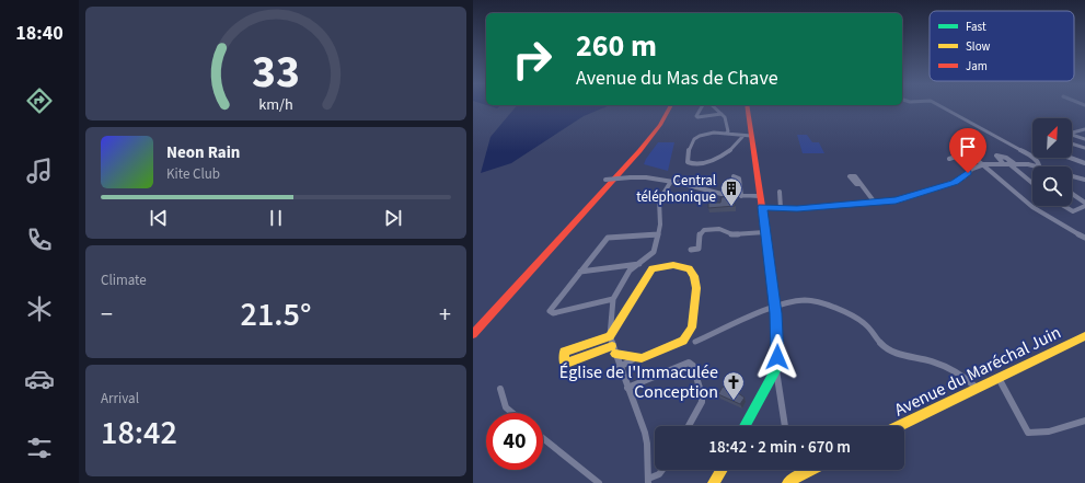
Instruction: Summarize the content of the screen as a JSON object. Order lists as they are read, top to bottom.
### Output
{
  "streets": {
    "street": ["Avenue du Maréchal Juin"]
  },
  "places": {
    "building": ["Central téléphonique"],
    "church": ["Église de l'Immaculée Conception"]
  },
  "legend": ["Fast", "Slow", "Jam"],
  "north": "top right",
  "page": {
    "tabs": "18:40",
    "turn": ["260 m", "Avenue du Mas de Chave"],
    "song": ["Neon Rain", "Kite Club"],
    "tile": [
      "Climate",
      ["Arrival", "18:42"]
    ],
    "heat": ["−", "21.5°", "+"],
    "limit": "40",
    "trip": "18:42 · 2 min · 670 m",
    "gauge": ["33", "km/h"]
  }
}
